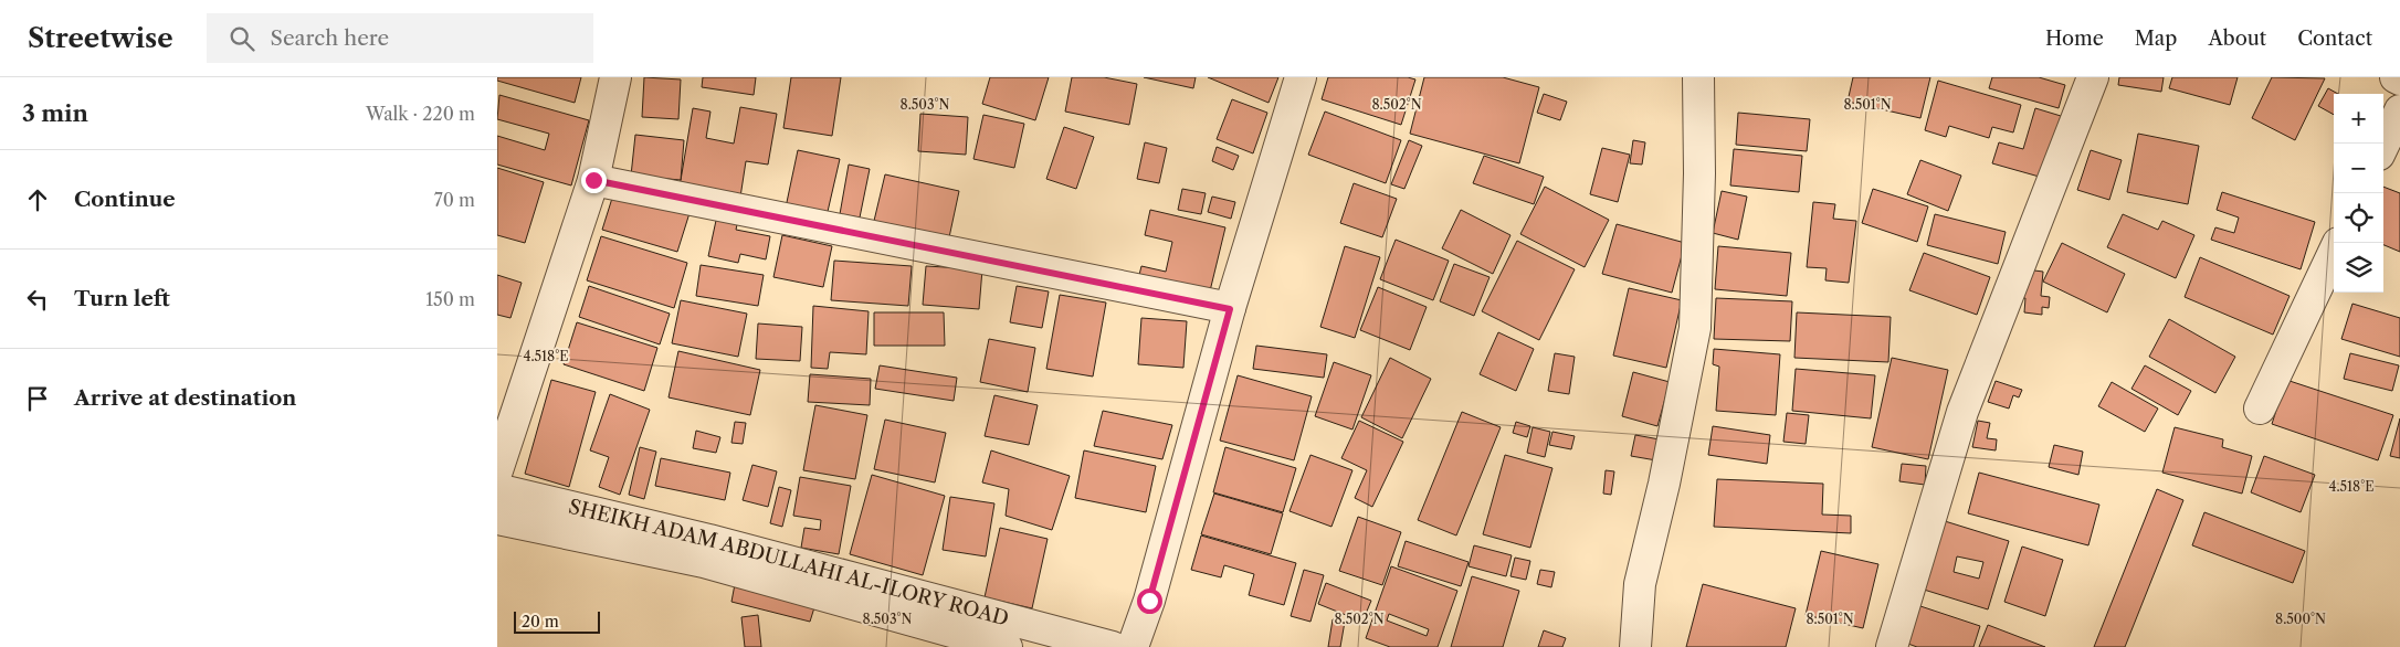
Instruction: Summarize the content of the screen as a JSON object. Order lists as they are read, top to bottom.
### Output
{
  "streets": {
    "street": ["SHEIKH ADAM ABDULLAHI AL-ILORY ROAD"]
  },
  "scale_bar": "20 m",
  "page": {
    "header": "Streetwise",
    "search": "Search here",
    "nav": [
      "Home",
      "Map",
      "About",
      "Contact"
    ],
    "heading": ["3 min", "Walk · 220 m"],
    "map_buttons": ["+", "−"],
    "list": [
      ["Continue", "70 m"],
      ["Turn left", "150 m"],
      "Arrive at destination"
    ],
    "scale": "20 m"
  },
  "coordinates": [
    "8.503°N",
    "8.502°N",
    "8.501°N",
    "4.518°E",
    "8.500°N"
  ]
}
